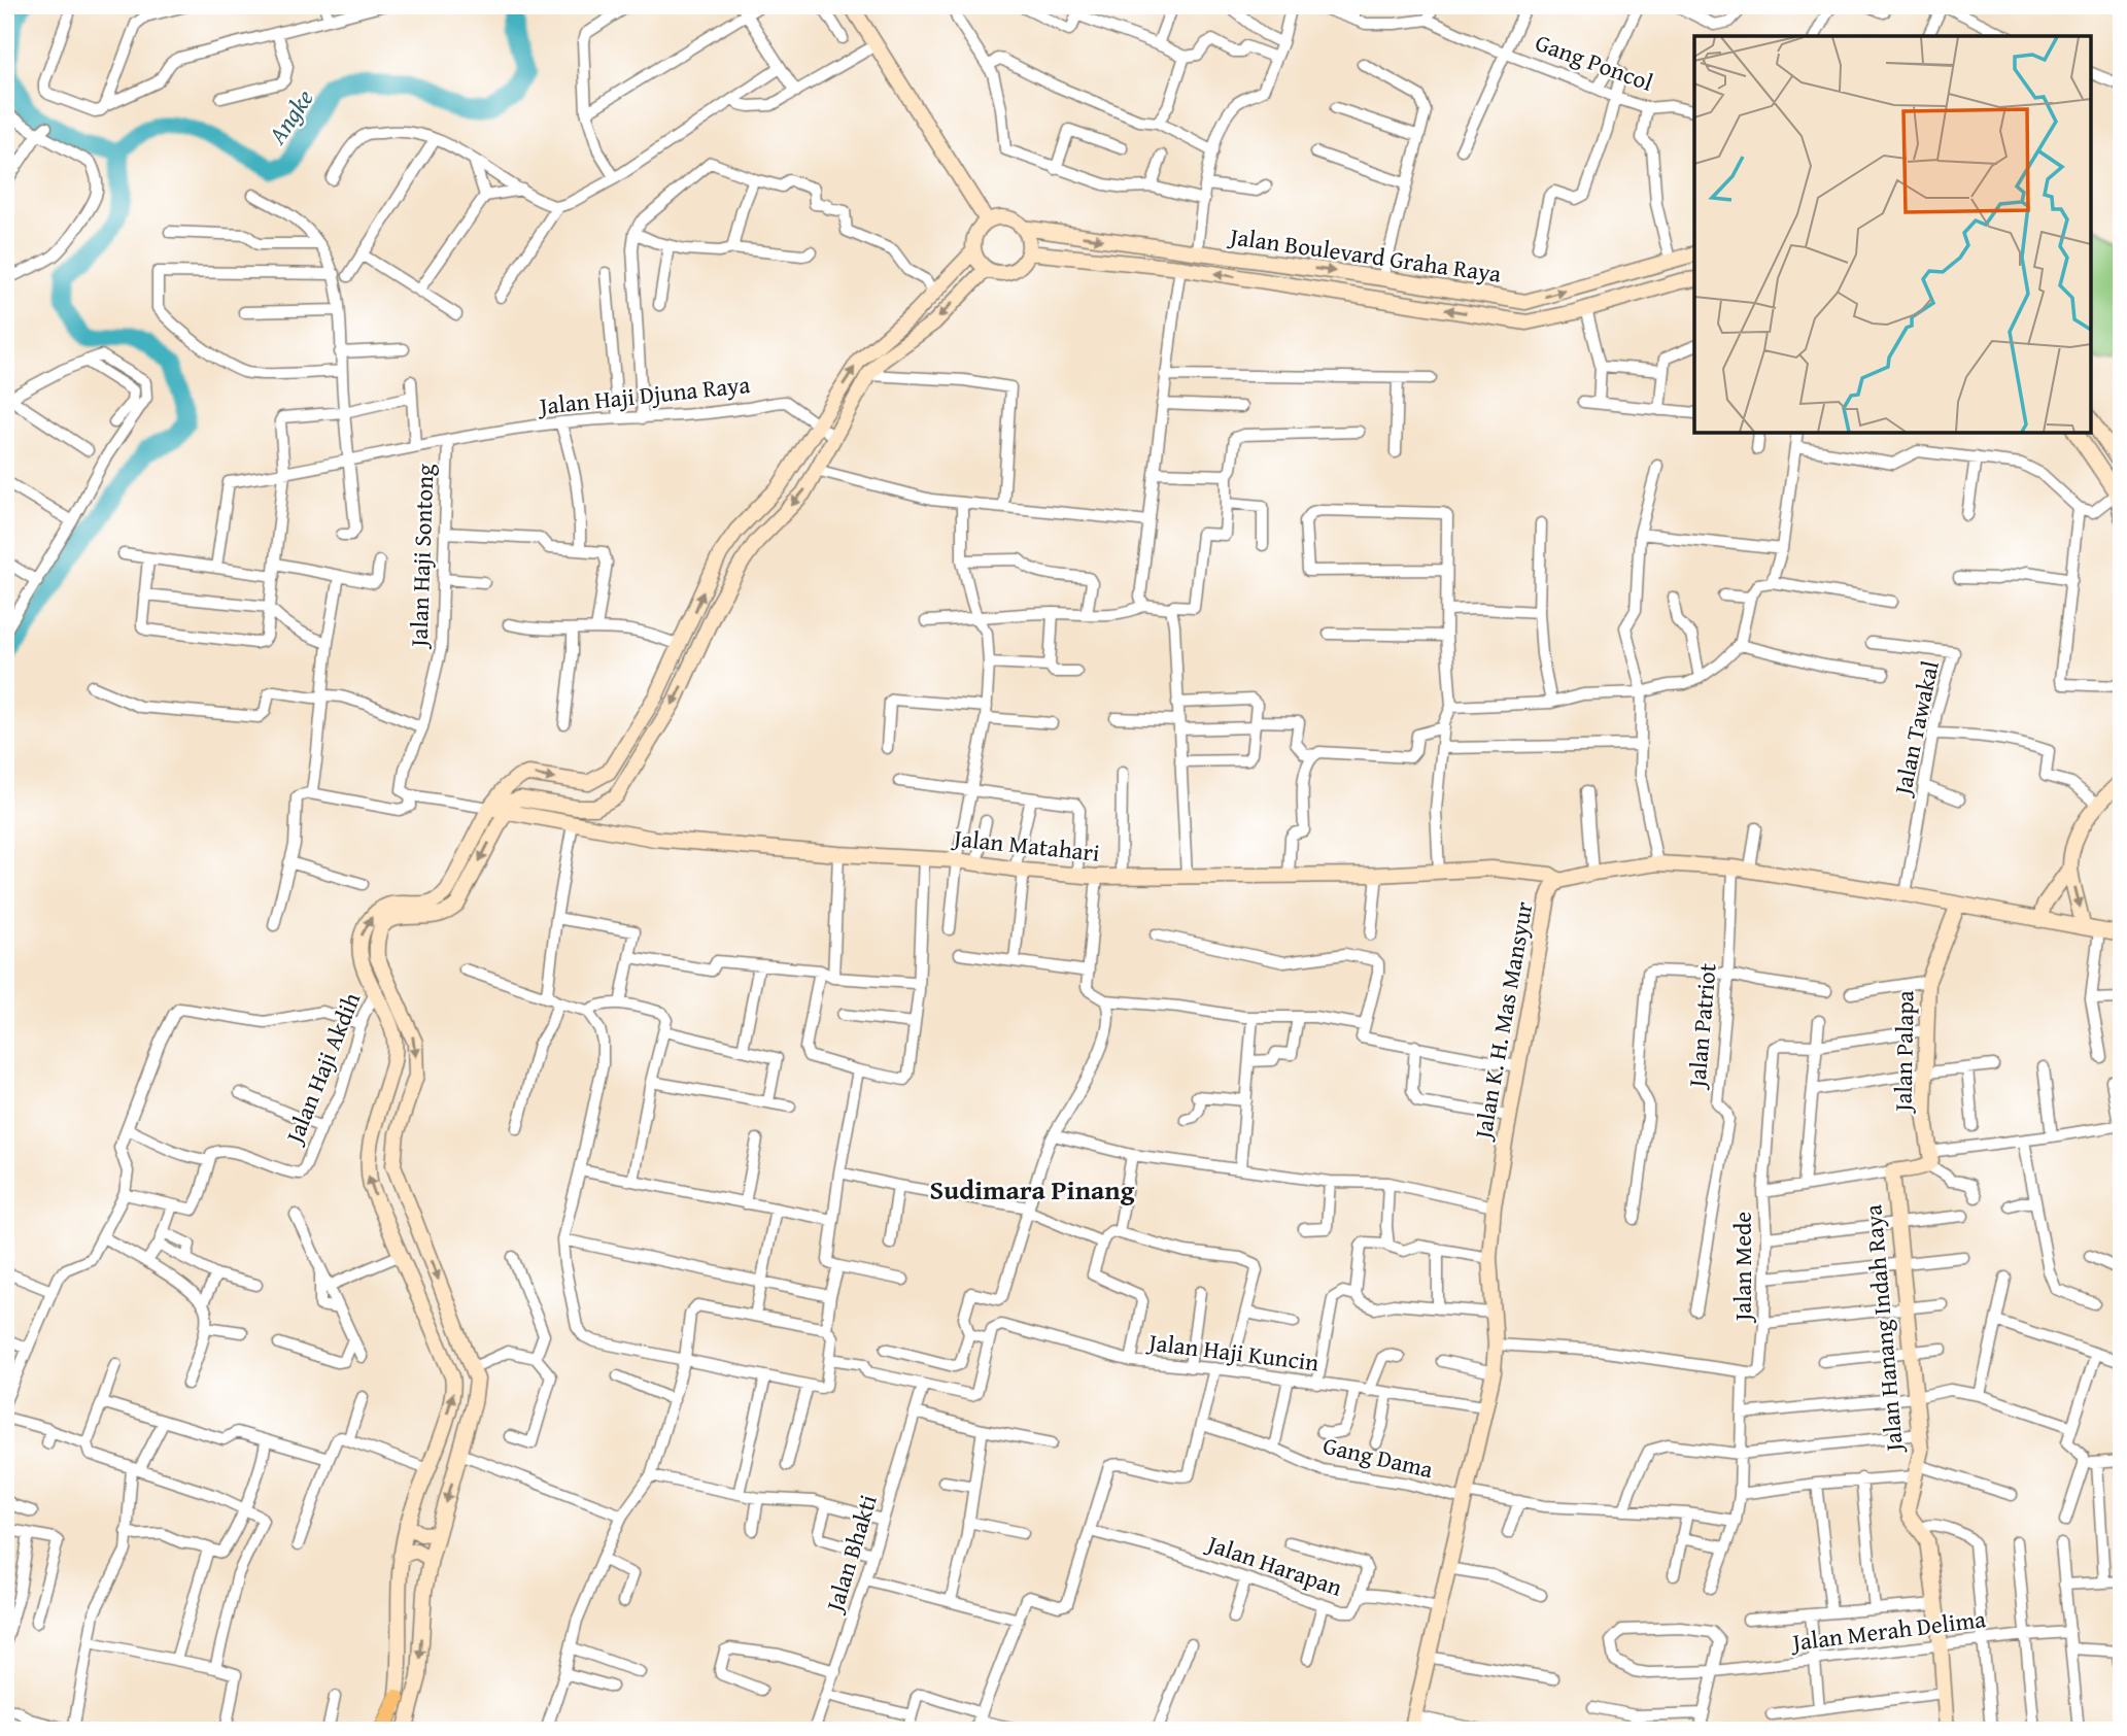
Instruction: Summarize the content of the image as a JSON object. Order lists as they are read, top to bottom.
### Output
{
  "streets": {
    "main road": [
      "Jalan Boulevard Graha Raya",
      "Jalan Matahari",
      "Jalan K. H. Mas Mansyur",
      "Jalan Palapa",
      "Jalan Hanang Indah Raya"
    ],
    "street": [
      "Gang Poncol",
      "Jalan Haji Djuna Raya",
      "Jalan Haji Sontong",
      "Jalan Tawakal",
      "Jalan Patriot",
      "Jalan Haji Akdih",
      "Jalan Mede",
      "Jalan Haji Kuncin",
      "Gang Dama",
      "Jalan Bhakti",
      "Jalan Harapan",
      "Jalan Merah Delima"
    ]
  },
  "crossings": [
    ["Jalan Haji Djuna Raya", "Jalan Haji Sontong"],
    ["Jalan Tawakal", "Jalan K. H. Mas Mansyur"],
    ["Jalan Matahari", "Jalan K. H. Mas Mansyur"],
    ["Jalan K. H. Mas Mansyur", "Jalan Patriot"],
    ["Jalan K. H. Mas Mansyur", "Jalan Palapa"],
    ["Jalan K. H. Mas Mansyur", "Jalan Haji Kuncin"],
    ["Jalan K. H. Mas Mansyur", "Gang Dama"],
    ["Jalan K. H. Mas Mansyur", "Jalan Harapan"],
    ["Jalan Palapa", "Jalan Mede"],
    ["Jalan Hanang Indah Raya", "Jalan Merah Delima"]
  ],
  "districts": ["Sudimara Pinang"],
  "water": ["Angke"]
}
